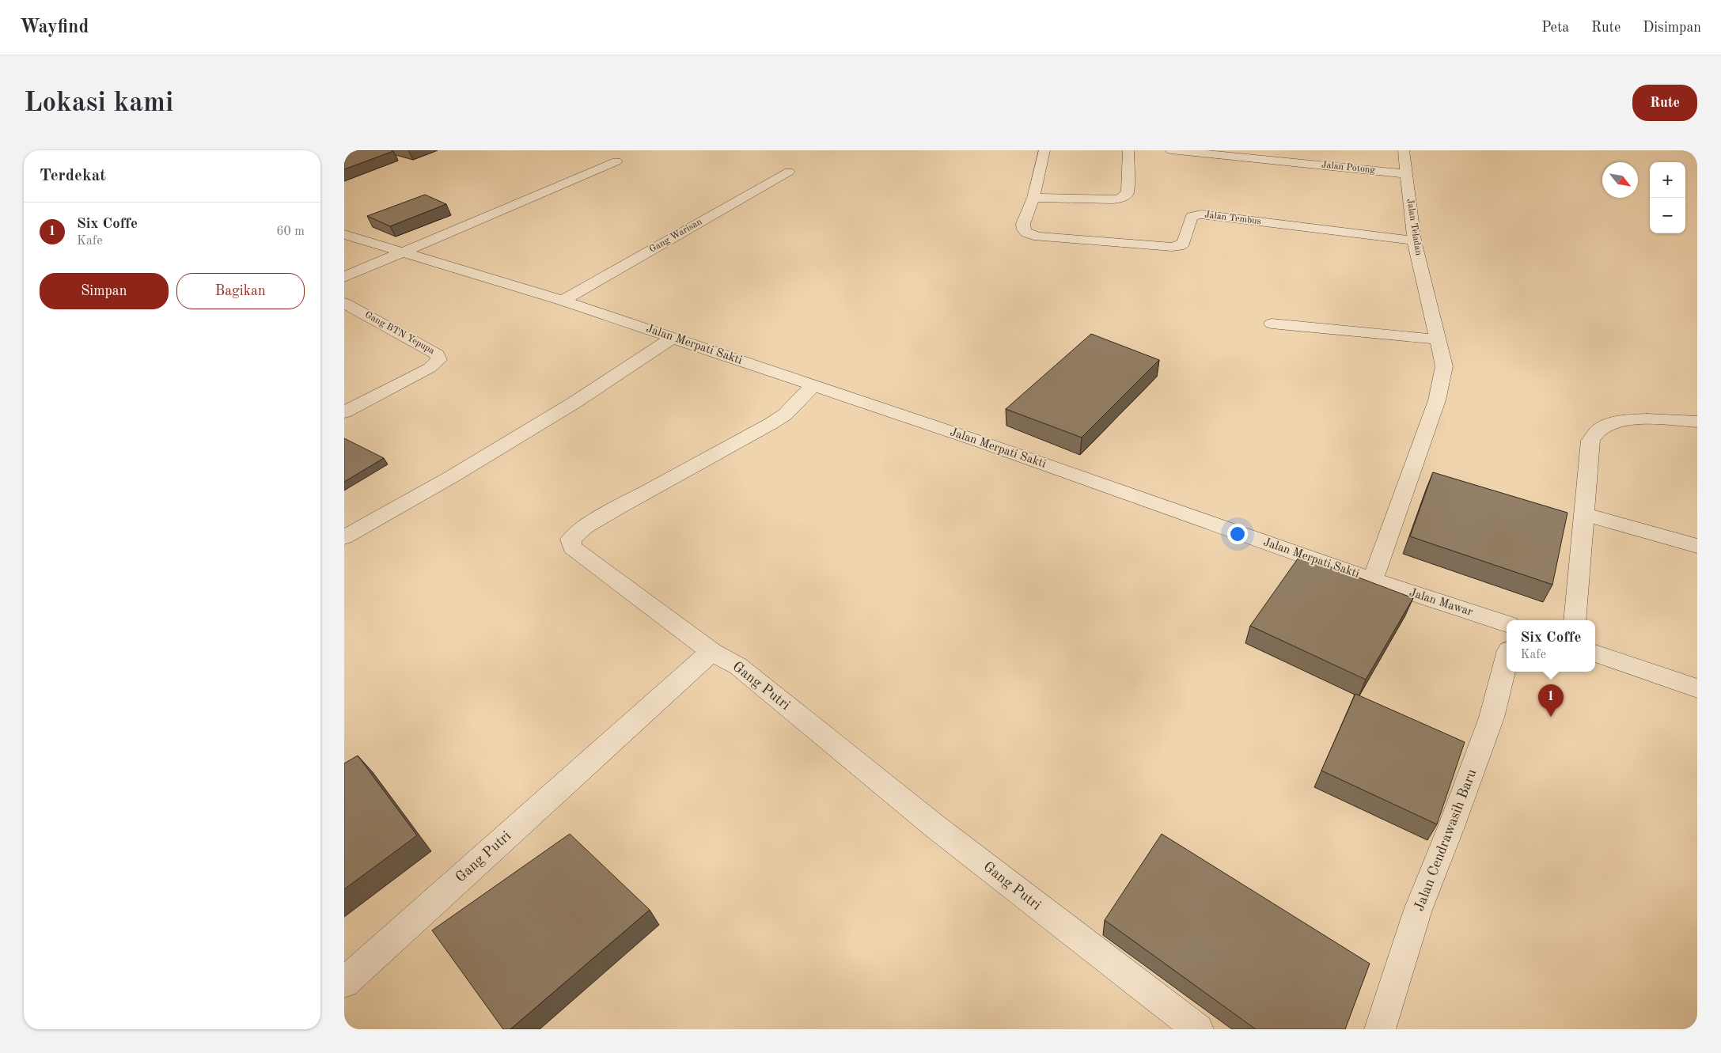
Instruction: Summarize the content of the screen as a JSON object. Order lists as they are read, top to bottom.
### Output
{
  "streets": {
    "street": [
      "Jalan Potong",
      "Jalan Tembus",
      "Jalan Teladan",
      "Gang Warisan",
      "Gang BTN Yepupa",
      "Jalan Merpati Sakti",
      "Jalan Mawar",
      "Gang Putri",
      "Jalan Cendrawasih Baru"
    ]
  },
  "crossings": [
    ["Jalan Potong", "Jalan Teladan"],
    ["Jalan Tembus", "Jalan Teladan"],
    ["Jalan Teladan", "Jalan Merpati Sakti"],
    ["Gang Warisan", "Jalan Merpati Sakti"],
    ["Jalan Merpati Sakti", "Jalan Mawar"]
  ],
  "north": "bottom right",
  "page": {
    "header": "Wayfind",
    "nav": ["Peta", "Rute", "Disimpan"],
    "buttons": [
      "Rute",
      ["Simpan", "Bagikan"]
    ],
    "title": "Lokasi kami",
    "heading": "Terdekat",
    "map_buttons": ["+", "−"],
    "list": [
      {
        "mark": "1",
        "name": "Six Coffe",
        "note": "Kafe",
        "value": "60 m"
      }
    ],
    "popup": ["Six Coffe", "Kafe"],
    "pins": "1"
  }
}
